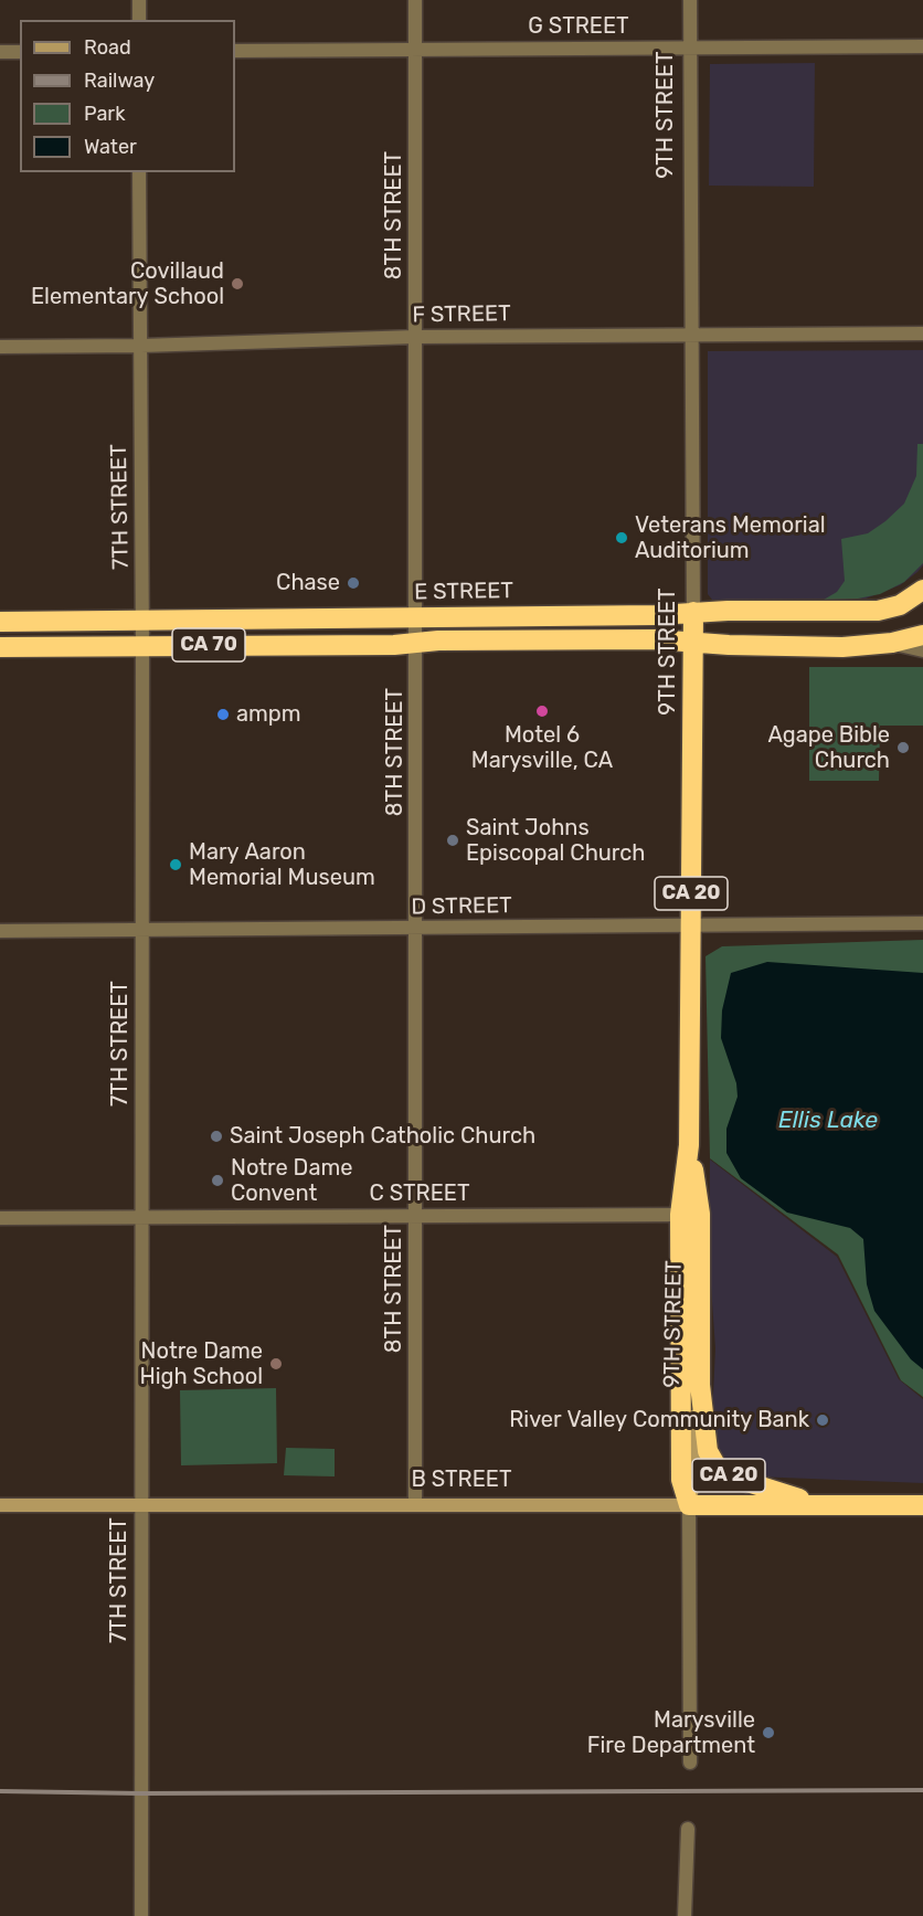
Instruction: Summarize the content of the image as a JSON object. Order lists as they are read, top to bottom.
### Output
{
  "streets": {
    "highway": [
      "9TH STREET",
      "E STREET",
      "CA 70",
      "CA 20",
      "B STREET"
    ],
    "street": [
      "G STREET",
      "8TH STREET",
      "F STREET",
      "7TH STREET",
      "D STREET",
      "C STREET"
    ]
  },
  "crossings": [
    ["G STREET", "9TH STREET"],
    ["G STREET", "8TH STREET"],
    ["9TH STREET", "F STREET"],
    ["9TH STREET", "E STREET"],
    ["9TH STREET", "CA 70"],
    ["9TH STREET", "CA 20"],
    ["9TH STREET", "D STREET"],
    ["9TH STREET", "C STREET"],
    ["9TH STREET", "B STREET"],
    ["8TH STREET", "F STREET"],
    ["8TH STREET", "E STREET"],
    ["8TH STREET", "CA 70"],
    ["8TH STREET", "D STREET"],
    ["8TH STREET", "C STREET"],
    ["8TH STREET", "B STREET"],
    ["F STREET", "7TH STREET"],
    ["7TH STREET", "E STREET"],
    ["7TH STREET", "CA 70"],
    ["7TH STREET", "D STREET"],
    ["7TH STREET", "C STREET"],
    ["7TH STREET", "B STREET"],
    ["CA 20", "B STREET"]
  ],
  "water": ["Ellis Lake"],
  "places": [
    "Covillaud Elementary School",
    "Veterans Memorial Auditorium",
    "Chase",
    "Motel 6 Marysville, CA",
    "ampm",
    "Agape Bible Church",
    "Saint Johns Episcopal Church",
    "Mary Aaron Memorial Museum",
    "Saint Joseph Catholic Church",
    "Notre Dame Convent",
    "Notre Dame High School",
    "River Valley Community Bank",
    "Marysville Fire Department"
  ],
  "legend": [
    "Road",
    "Railway",
    "Park",
    "Water"
  ]
}
